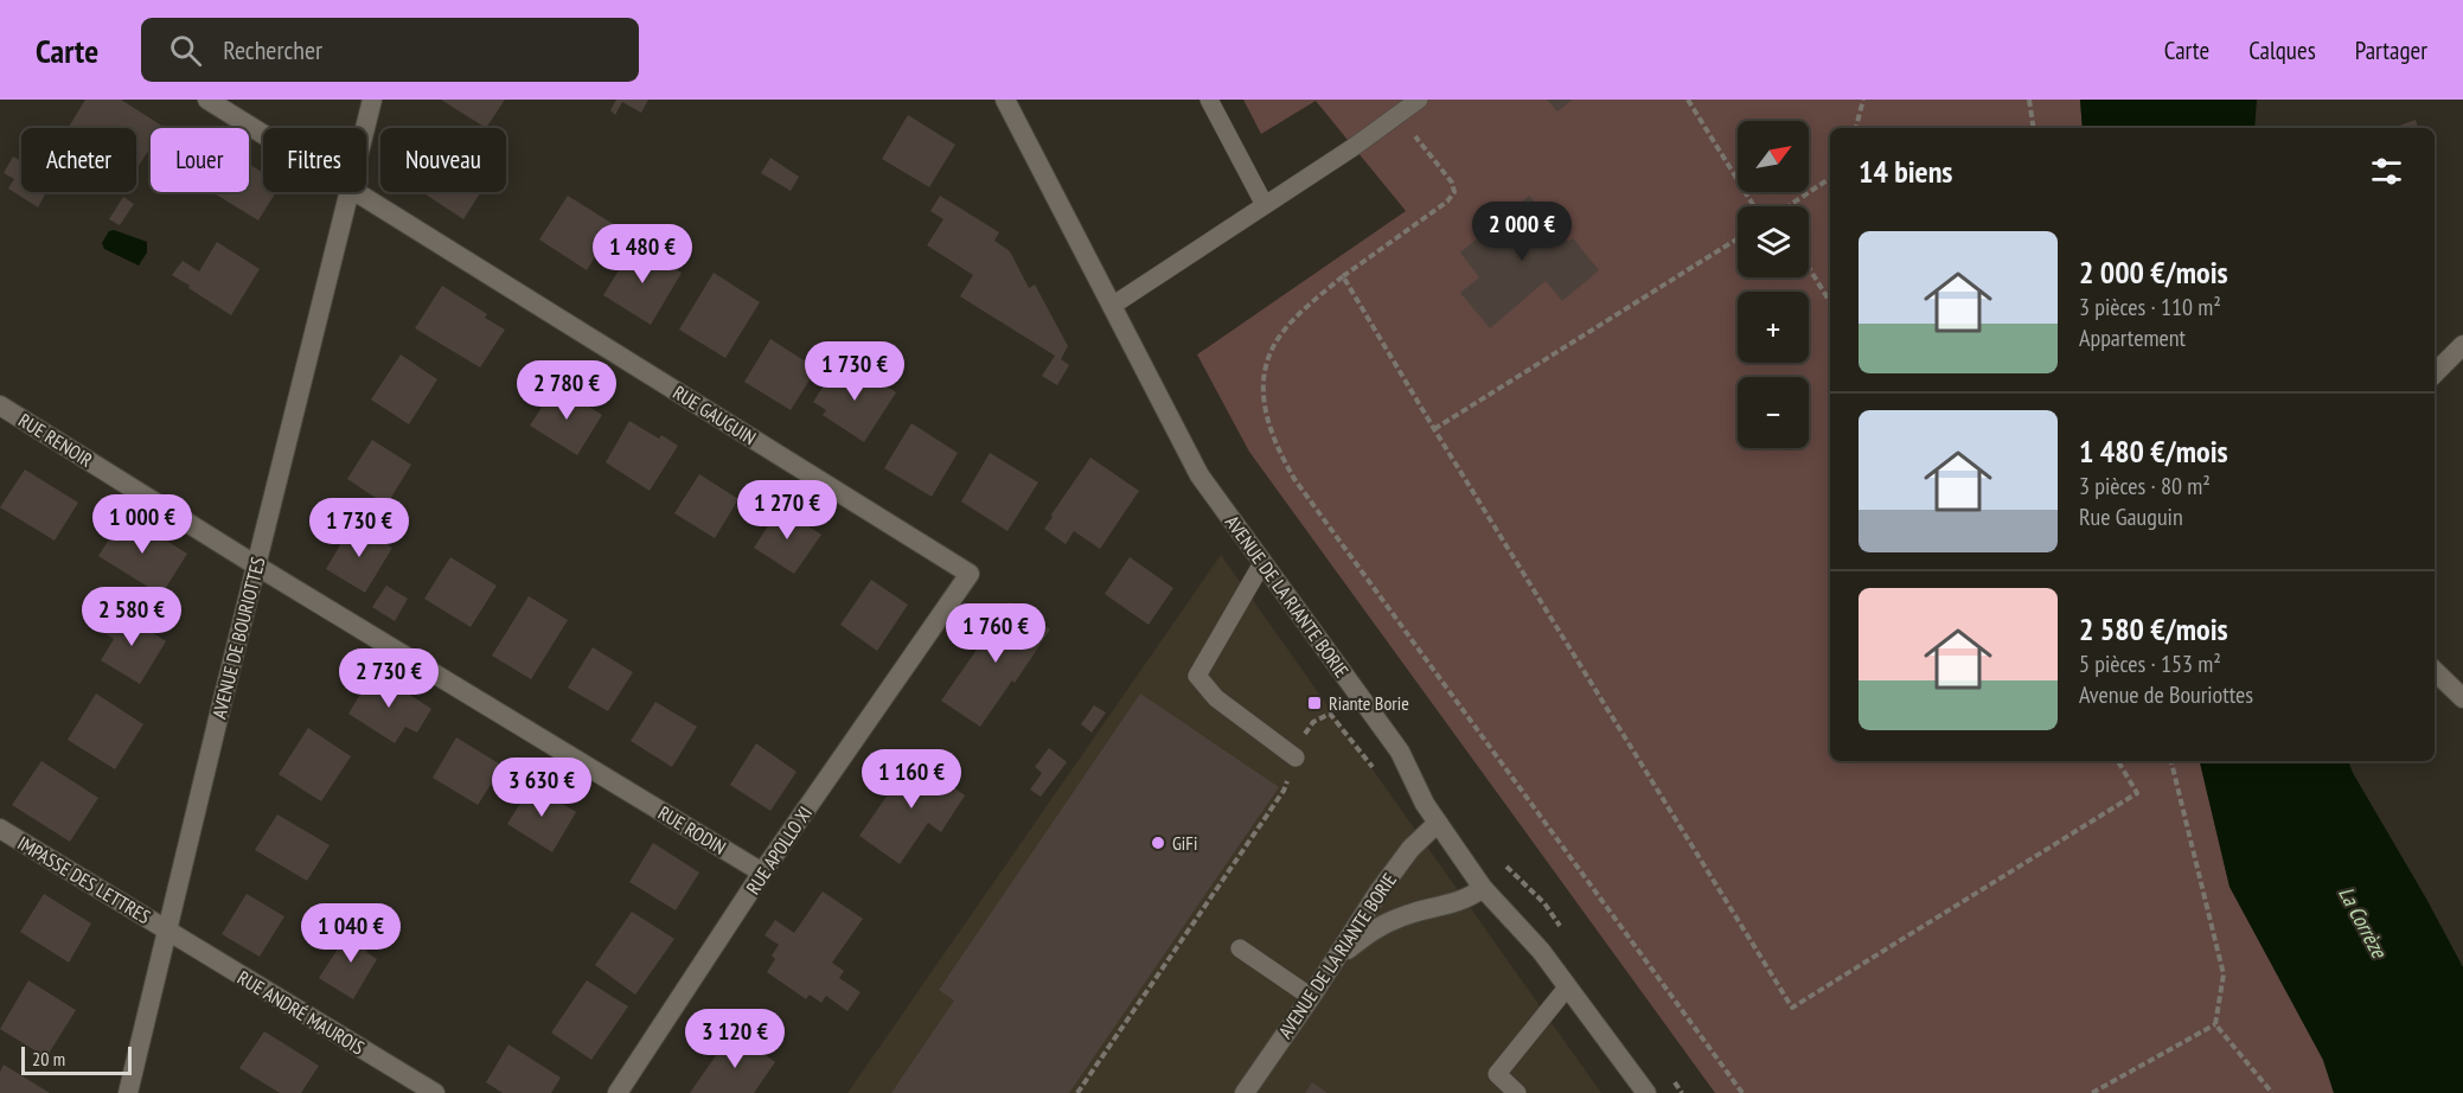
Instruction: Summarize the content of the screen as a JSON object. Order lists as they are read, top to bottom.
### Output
{
  "streets": {
    "street": [
      "RUE GAUGUIN",
      "RUE RENOIR",
      "AVENUE DE LA RIANTE BORIE",
      "AVENUE DE BOURIOTTES",
      "RUE RODIN",
      "RUE APOLLO XI",
      "IMPASSE DES LETTRES",
      "RUE ANDRÉ MAUROIS"
    ]
  },
  "crossings": [
    ["RUE GAUGUIN", "RUE APOLLO XI"],
    ["RUE RENOIR", "AVENUE DE BOURIOTTES"],
    ["RUE RENOIR", "RUE RODIN"],
    ["AVENUE DE BOURIOTTES", "RUE RODIN"],
    ["AVENUE DE BOURIOTTES", "IMPASSE DES LETTRES"],
    ["AVENUE DE BOURIOTTES", "RUE ANDRÉ MAUROIS"],
    ["RUE RODIN", "RUE APOLLO XI"],
    ["IMPASSE DES LETTRES", "RUE ANDRÉ MAUROIS"]
  ],
  "water": ["La Corrèze"],
  "places": {
    "transit": ["Riante Borie"],
    "other": ["GiFi"]
  },
  "scale_bar": "20 m",
  "north": "top right",
  "page": {
    "header": "Carte",
    "search": "Rechercher",
    "nav": ["Carte", "Calques", "Partager"],
    "map_buttons": ["+", "−"],
    "chip": [
      "Acheter",
      "Louer",
      "Filtres",
      "Nouveau"
    ],
    "heading": "14 biens",
    "price": [
      "2 000 €",
      "1 480 €",
      "1 730 €",
      "2 780 €",
      "1 270 €",
      "1 000 €",
      "1 730 €",
      "2 580 €",
      "1 760 €",
      "2 730 €",
      "1 160 €",
      "3 630 €",
      "1 040 €",
      "3 120 €"
    ],
    "list": [
      {
        "name": "2 000 €/mois",
        "note": "3 pièces · 110 m² · Appartement"
      },
      {
        "name": "1 480 €/mois",
        "note": "3 pièces · 80 m² · Rue Gauguin"
      },
      {
        "name": "2 580 €/mois",
        "note": "5 pièces · 153 m² · Avenue de Bouriottes"
      }
    ],
    "scale": "20 m"
  }
}
